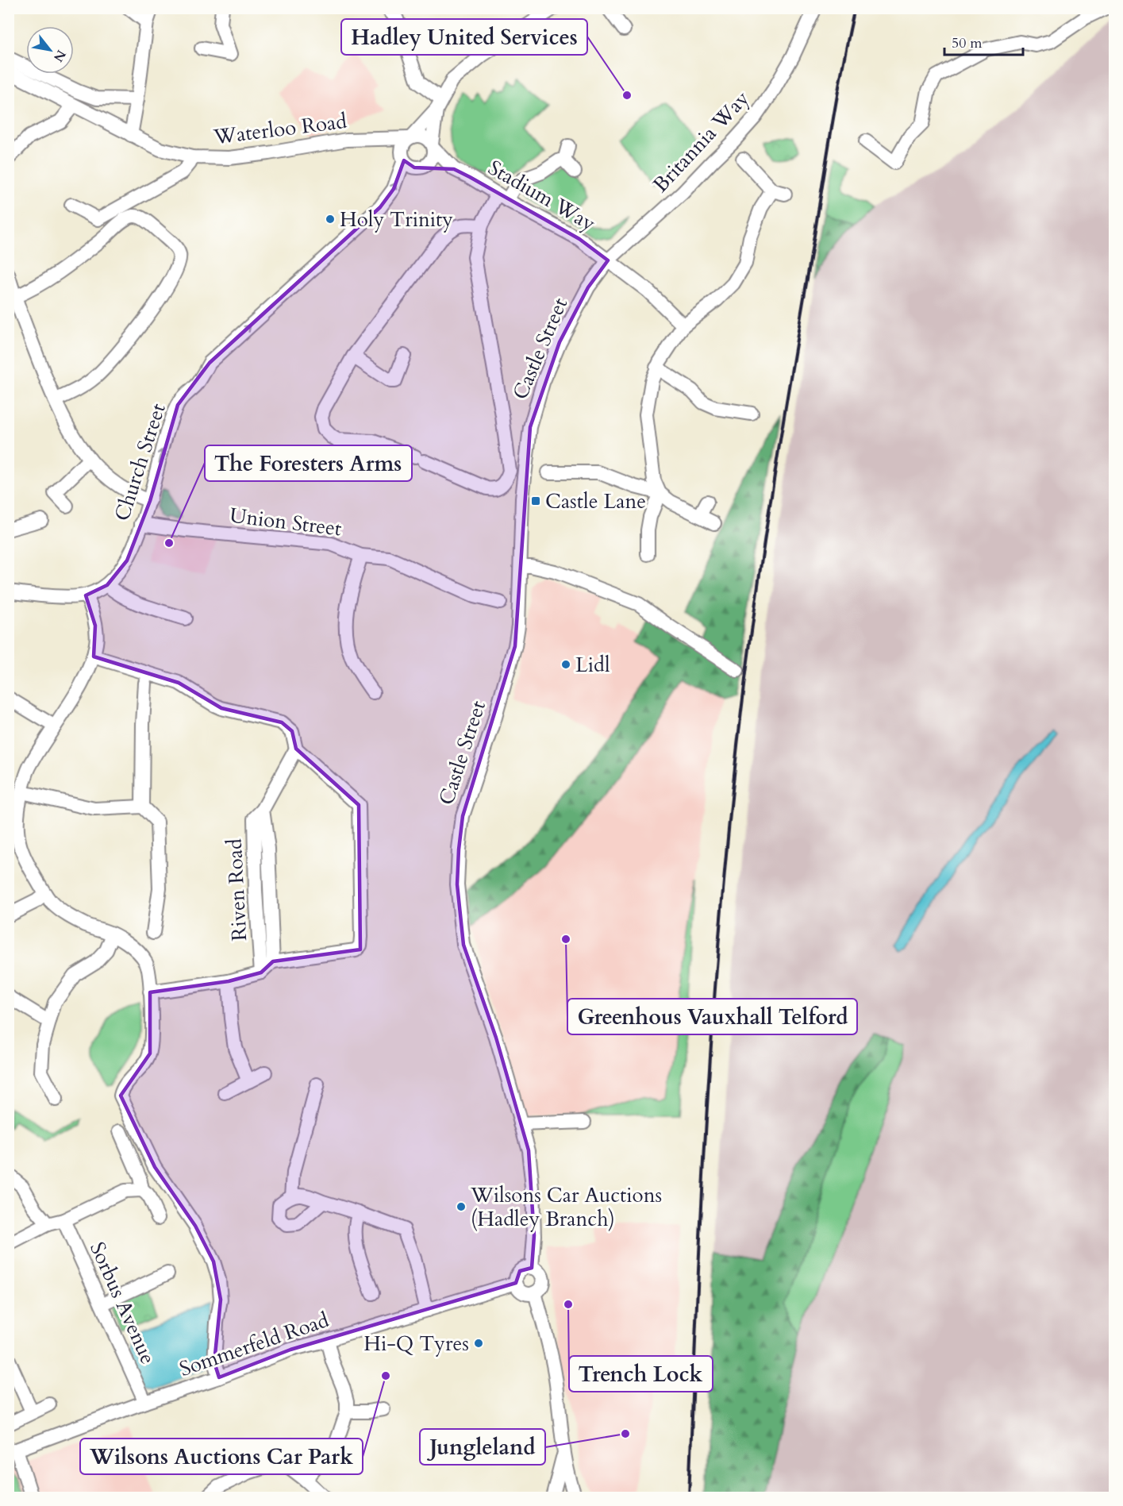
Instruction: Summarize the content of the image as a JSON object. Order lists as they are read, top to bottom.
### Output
{
  "streets": {
    "street": [
      "Waterloo Road",
      "Britannia Way",
      "Stadium Way",
      "Castle Street",
      "Church Street",
      "Union Street",
      "Riven Road",
      "Sorbus Avenue",
      "Sommerfeld Road"
    ]
  },
  "crossings": [
    ["Waterloo Road", "Stadium Way"],
    ["Waterloo Road", "Church Street"],
    ["Britannia Way", "Stadium Way"],
    ["Britannia Way", "Castle Street"],
    ["Stadium Way", "Castle Street"],
    ["Stadium Way", "Church Street"],
    ["Castle Street", "Sommerfeld Road"],
    ["Church Street", "Union Street"],
    ["Sorbus Avenue", "Sommerfeld Road"]
  ],
  "places": {
    "other": [
      "Hadley United Services",
      "Holy Trinity",
      "The Foresters Arms",
      "Lidl",
      "Greenhous Vauxhall Telford",
      "Wilsons Car Auctions (Hadley Branch)",
      "Trench Lock",
      "Hi-Q Tyres",
      "Wilsons Auctions Car Park",
      "Jungleland"
    ],
    "transit": ["Castle Lane"]
  },
  "scale_bar": "50 m",
  "north": "bottom right"
}
